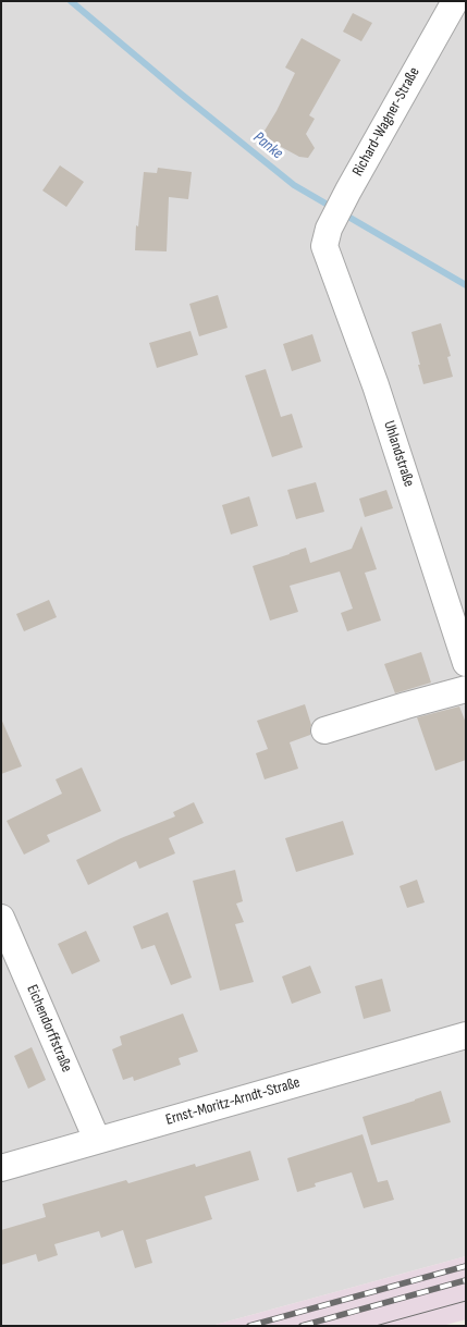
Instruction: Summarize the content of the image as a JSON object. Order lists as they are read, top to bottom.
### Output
{
  "streets": {
    "street": [
      "Richard-Wagner-Straße",
      "Uhlandstraße",
      "Eichendorffstraße",
      "Ernst-Moritz-Arndt-Straße"
    ]
  },
  "crossings": [
    ["Richard-Wagner-Straße", "Uhlandstraße"],
    ["Eichendorffstraße", "Ernst-Moritz-Arndt-Straße"]
  ],
  "water": ["Panke"]
}
